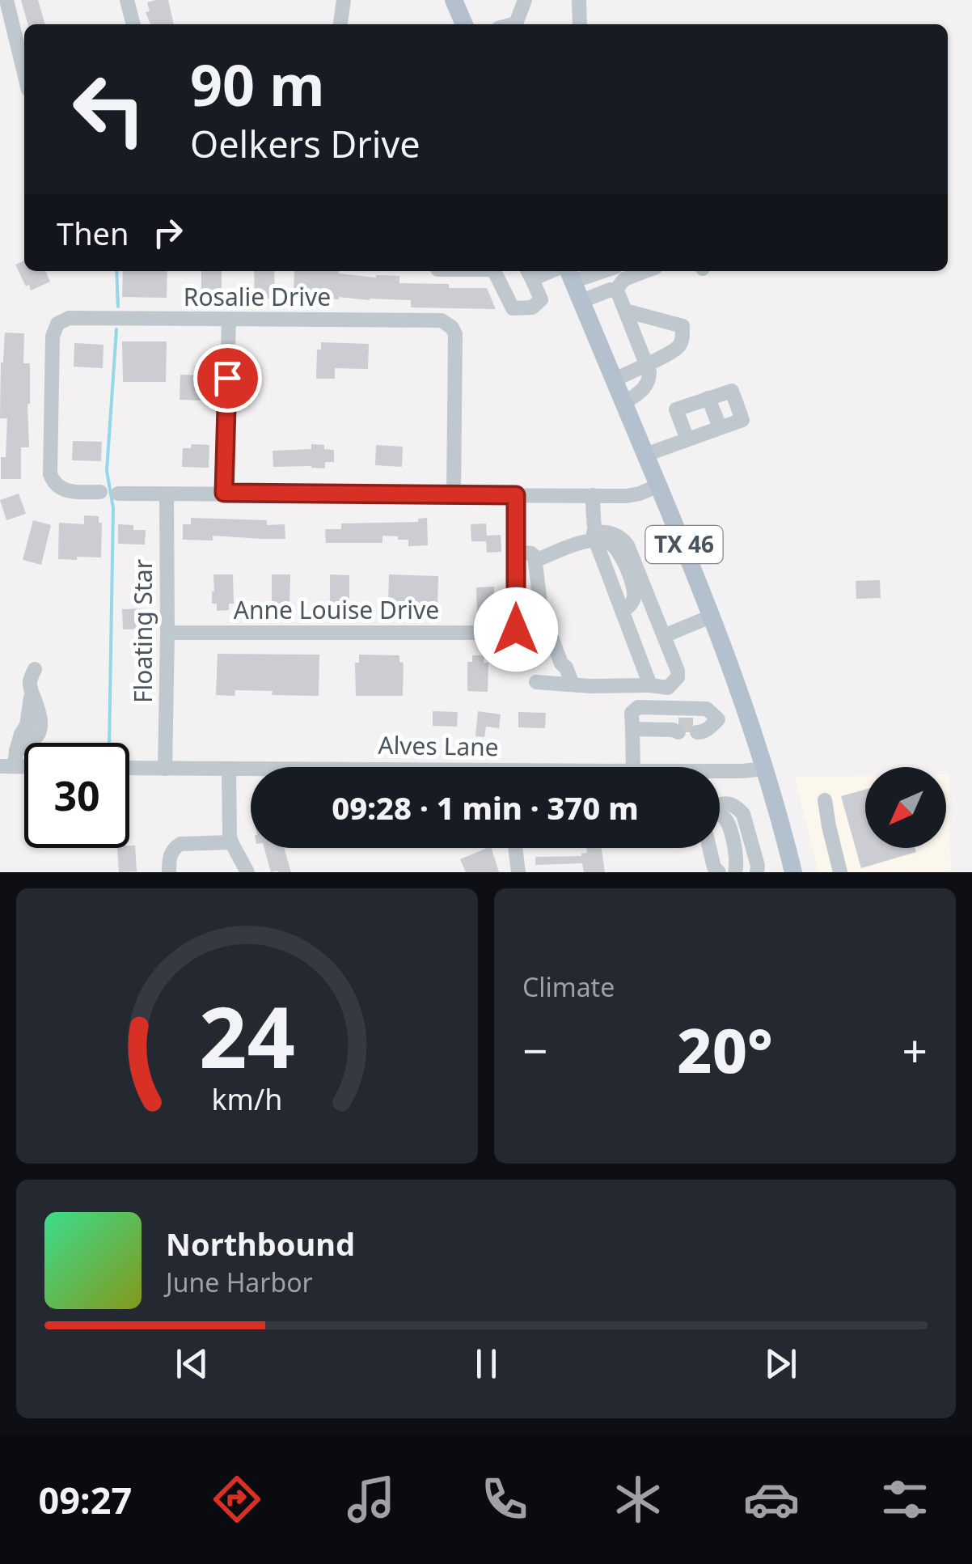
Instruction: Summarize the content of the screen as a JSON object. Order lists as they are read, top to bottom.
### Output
{
  "streets": {
    "main road": ["TX 46"],
    "street": [
      "Rosalie Drive",
      "Anne Louise Drive",
      "Floating Star",
      "Alves Lane"
    ]
  },
  "crossings": [
    ["TX 46", "Alves Lane"],
    ["Anne Louise Drive", "Floating Star"],
    ["Floating Star", "Alves Lane"]
  ],
  "north": "bottom left",
  "page": {
    "turn": ["90 m", "Oelkers Drive"],
    "then": "Then",
    "limit": "30",
    "trip": "09:28 · 1 min · 370 m",
    "tile": "Climate",
    "heat": ["−", "20°", "+"],
    "song": ["Northbound", "June Harbor"],
    "tabs": "09:27",
    "gauge": ["24", "km/h"]
  }
}
